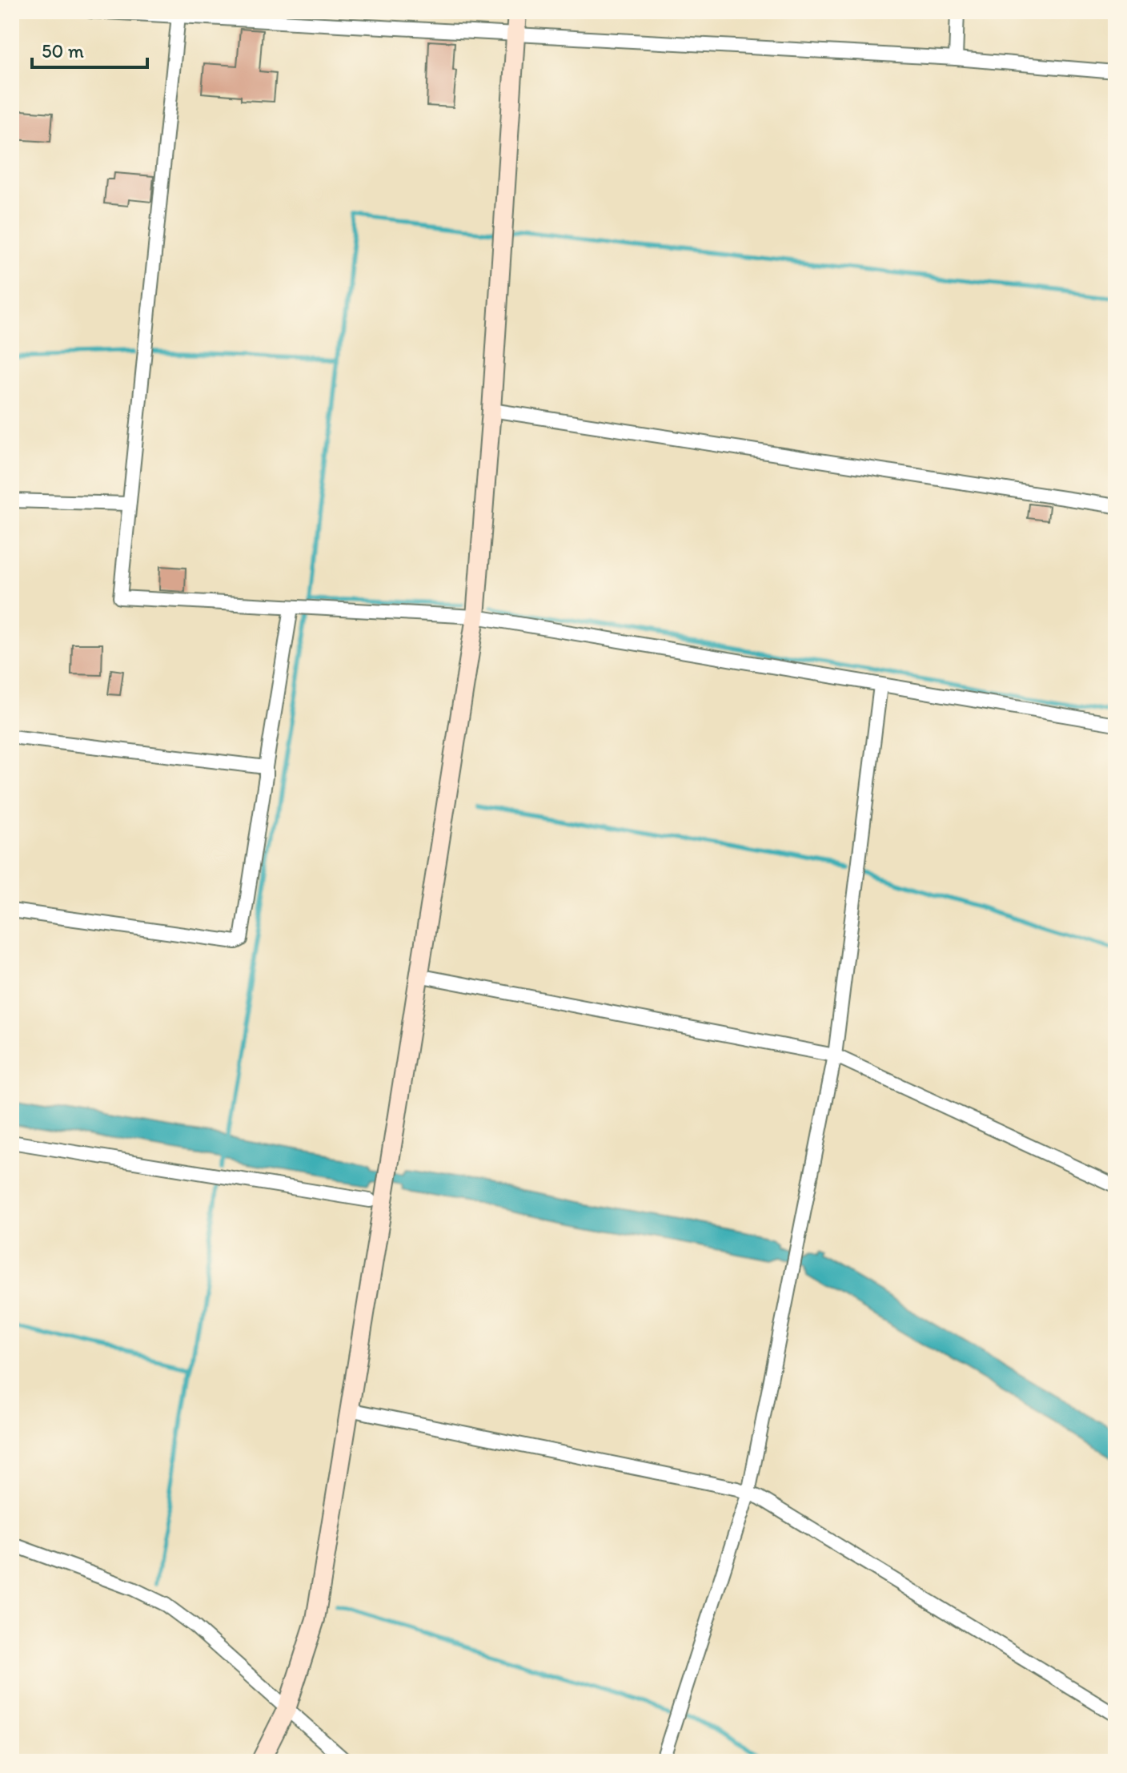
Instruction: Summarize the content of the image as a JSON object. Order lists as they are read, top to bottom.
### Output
{
  "scale_bar": "50 m"
}
